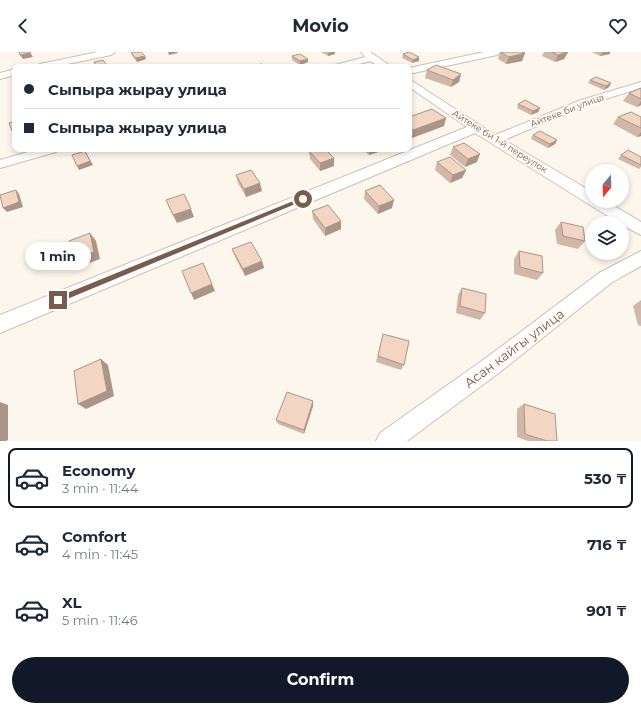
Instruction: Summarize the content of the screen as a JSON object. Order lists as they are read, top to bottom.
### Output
{
  "streets": {
    "street": ["Айтеке би улица", "Айтеке би 1-й переулок", "Асан кайгы улица"]
  },
  "crossings": [
    ["Айтеке би улица", "Айтеке би 1-й переулок"]
  ],
  "north": "bottom",
  "page": {
    "header": "Movio",
    "banner": ["Сыпыра жырау улица", "Сыпыра жырау улица"],
    "bubble": "1 min",
    "list": [
      {
        "name": "Economy",
        "note": "3 min · 11:44",
        "value": "530 ₸"
      },
      {
        "name": "Comfort",
        "note": "4 min · 11:45",
        "value": "716 ₸"
      },
      {
        "name": "XL",
        "note": "5 min · 11:46",
        "value": "901 ₸"
      }
    ],
    "buttons": "Confirm"
  }
}
